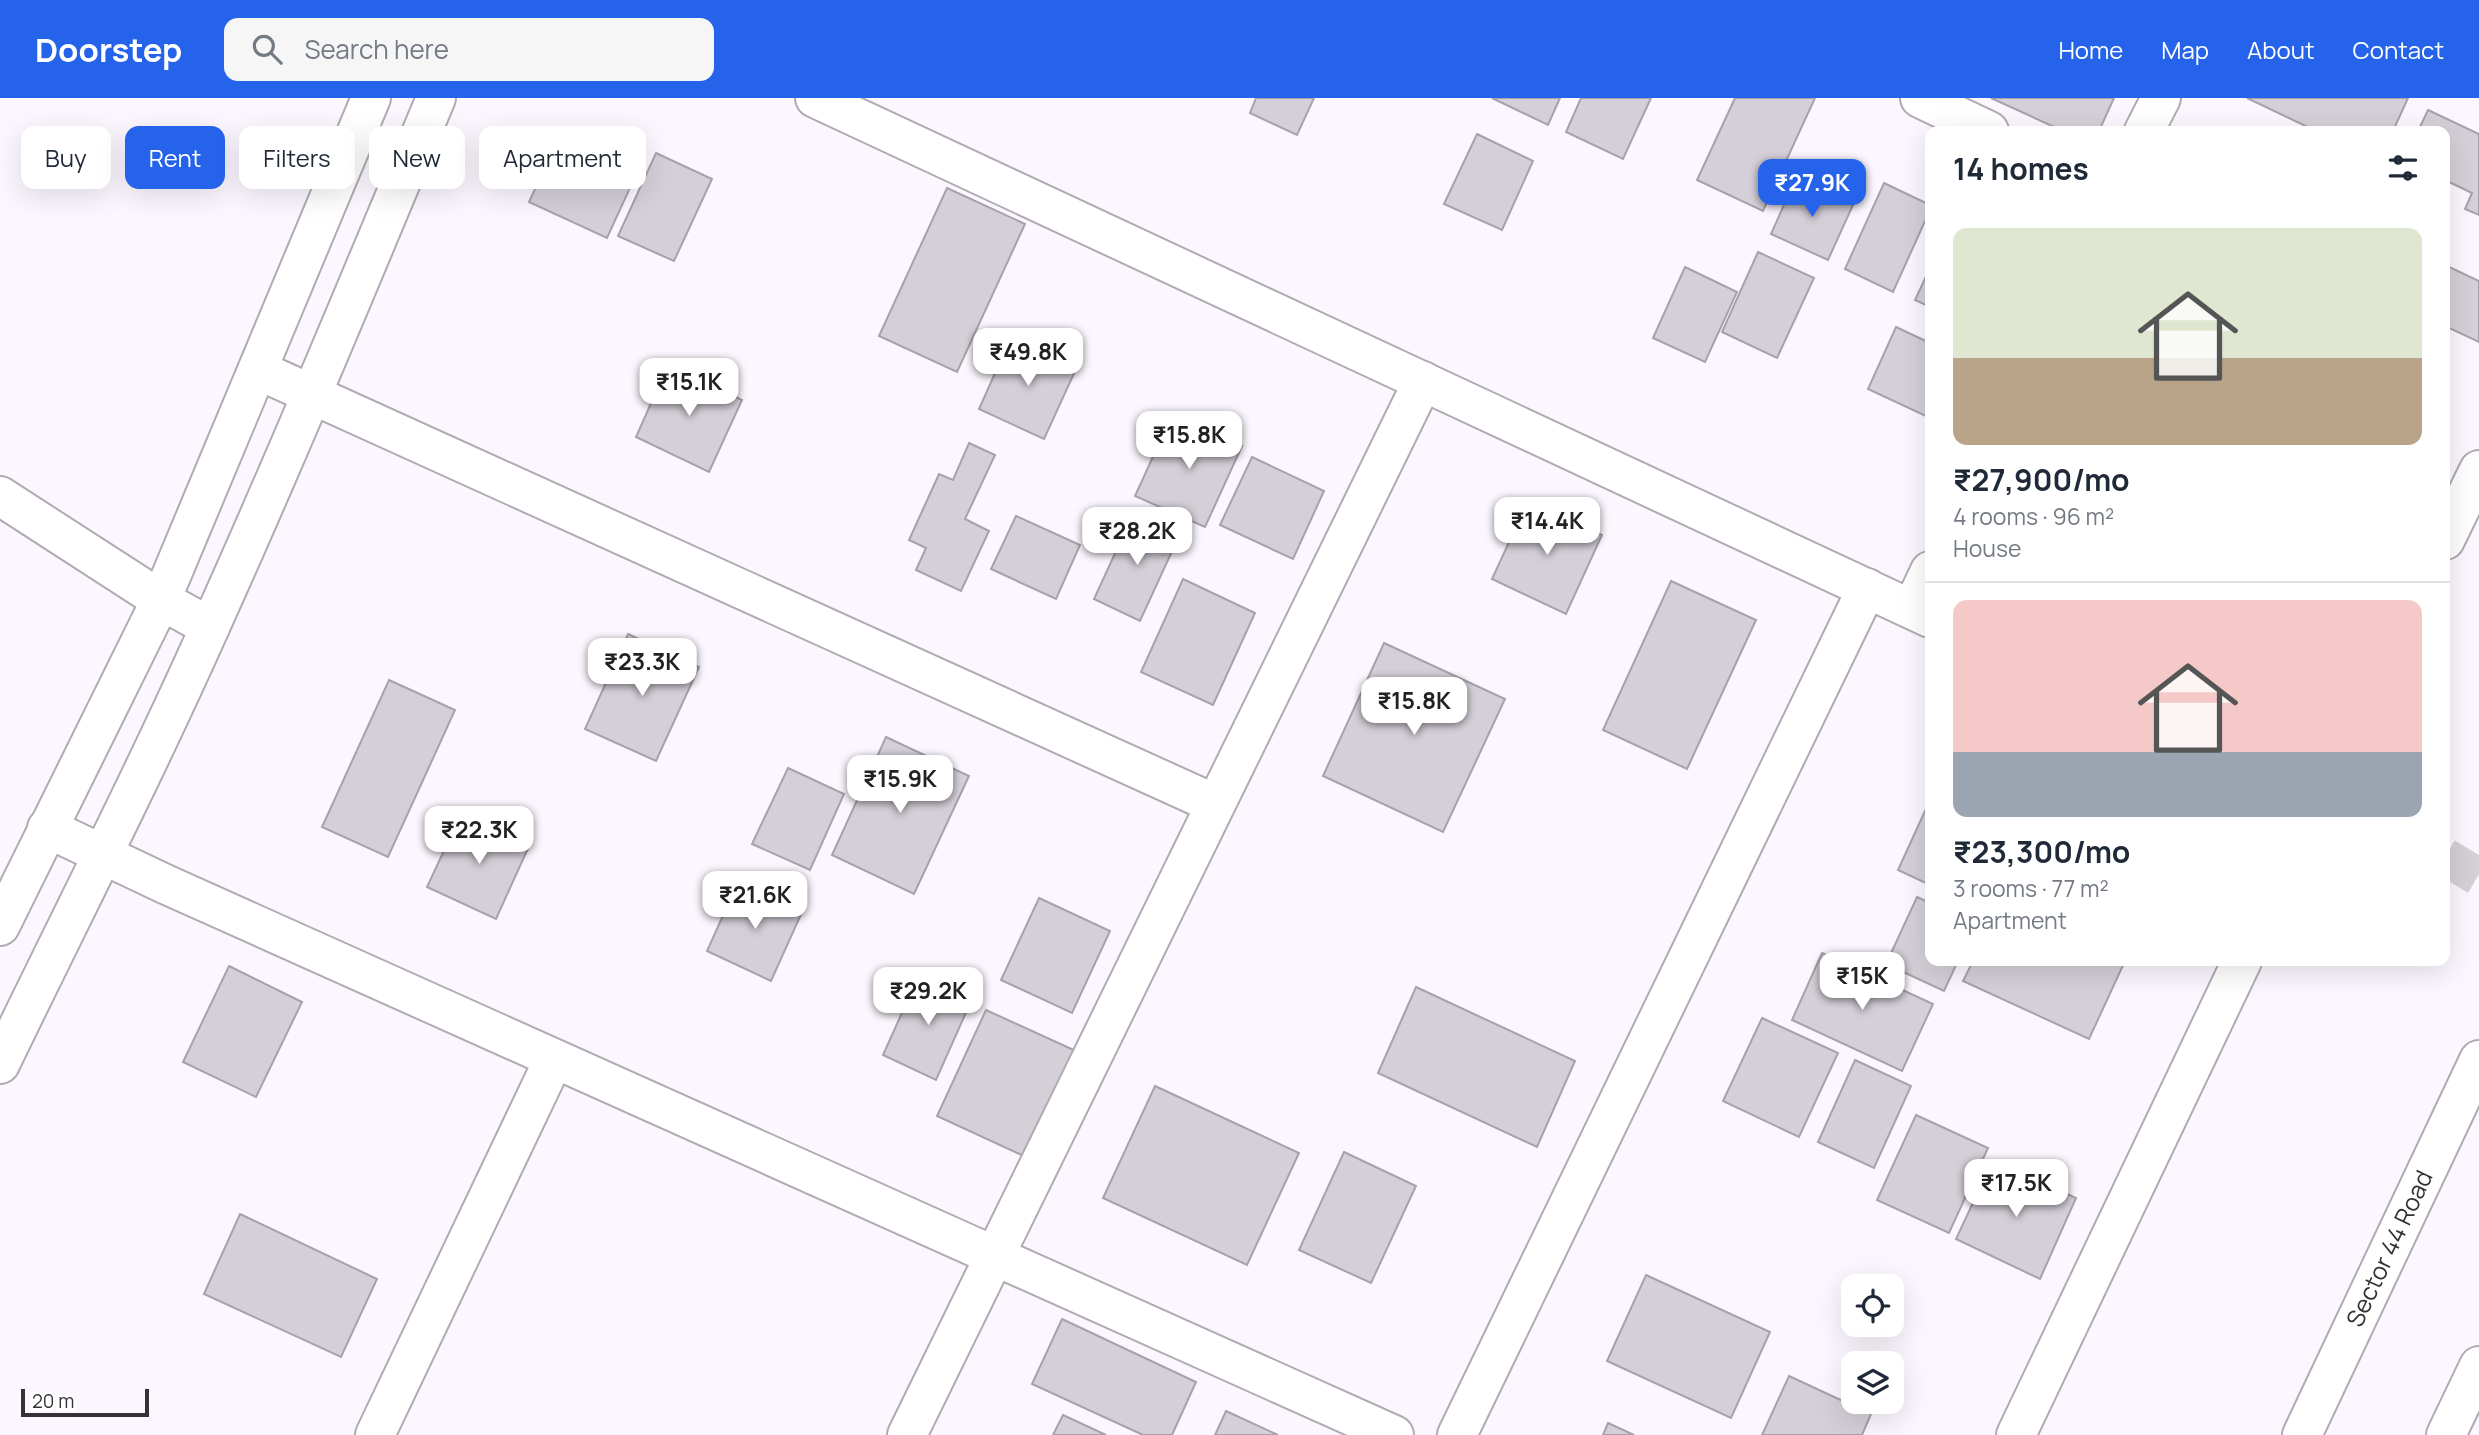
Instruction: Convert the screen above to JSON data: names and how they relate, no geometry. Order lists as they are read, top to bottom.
{
  "streets": {
    "street": ["Sector 44 Road"]
  },
  "scale_bar": "20 m",
  "page": {
    "header": "Doorstep",
    "search": "Search here",
    "nav": [
      "Home",
      "Map",
      "About",
      "Contact"
    ],
    "chip": [
      "Buy",
      "Rent",
      "Filters",
      "New",
      "Apartment"
    ],
    "heading": "14 homes",
    "price": [
      "₹27.9K",
      "₹49.8K",
      "₹15.1K",
      "₹15.8K",
      "₹14.4K",
      "₹28.2K",
      "₹23.3K",
      "₹15.8K",
      "₹15.9K",
      "₹22.3K",
      "₹21.6K",
      "₹15K",
      "₹29.2K",
      "₹17.5K"
    ],
    "list": [
      {
        "name": "₹27,900/mo",
        "note": "4 rooms · 96 m² · House"
      },
      {
        "name": "₹23,300/mo",
        "note": "3 rooms · 77 m² · Apartment"
      }
    ],
    "scale": "20 m"
  }
}
